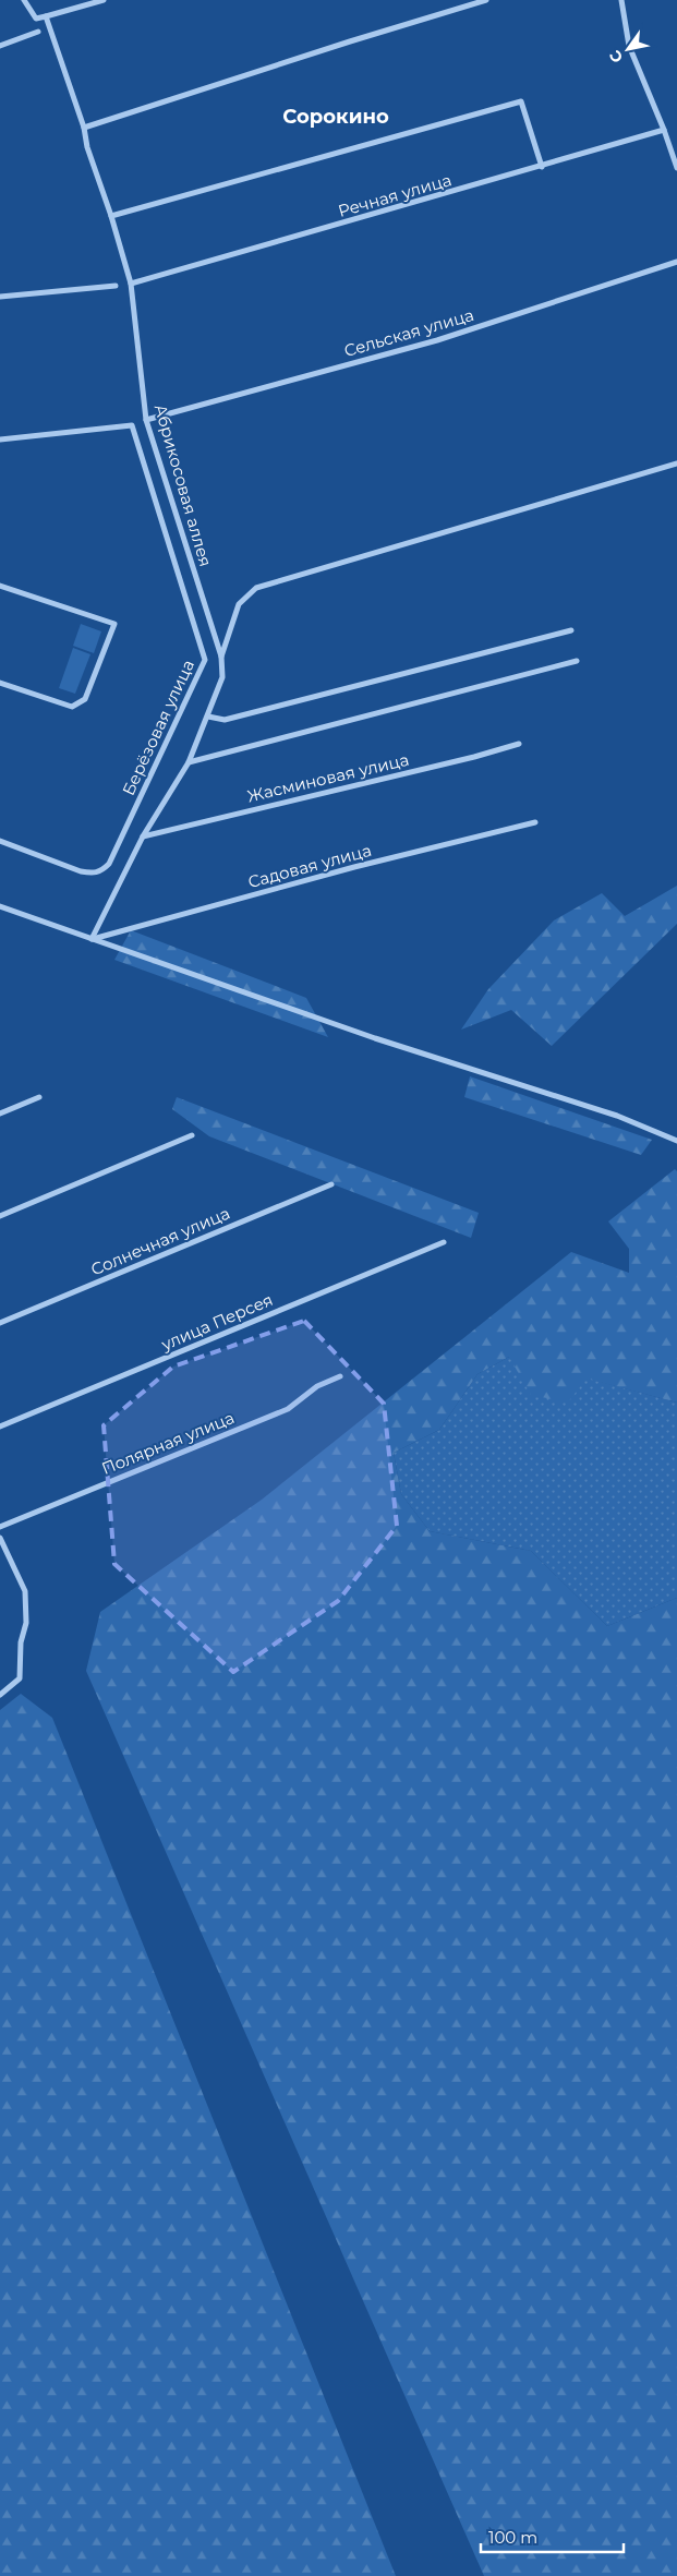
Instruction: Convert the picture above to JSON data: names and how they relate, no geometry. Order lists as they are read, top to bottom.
{
  "streets": {
    "street": [
      "Речная улица",
      "Сельская улица",
      "Абрикосовая аллея",
      "Берёзовая улица",
      "Жасминовая улица",
      "Садовая улица",
      "Солнечная улица",
      "улица Персея",
      "Полярная улица"
    ]
  },
  "crossings": [
    ["Речная улица", "Абрикосовая аллея"],
    ["Сельская улица", "Абрикосовая аллея"],
    ["Абрикосовая аллея", "Жасминовая улица"],
    ["Абрикосовая аллея", "Садовая улица"]
  ],
  "districts": ["Сорокино"],
  "scale_bar": "100 m",
  "north": "bottom left"
}
